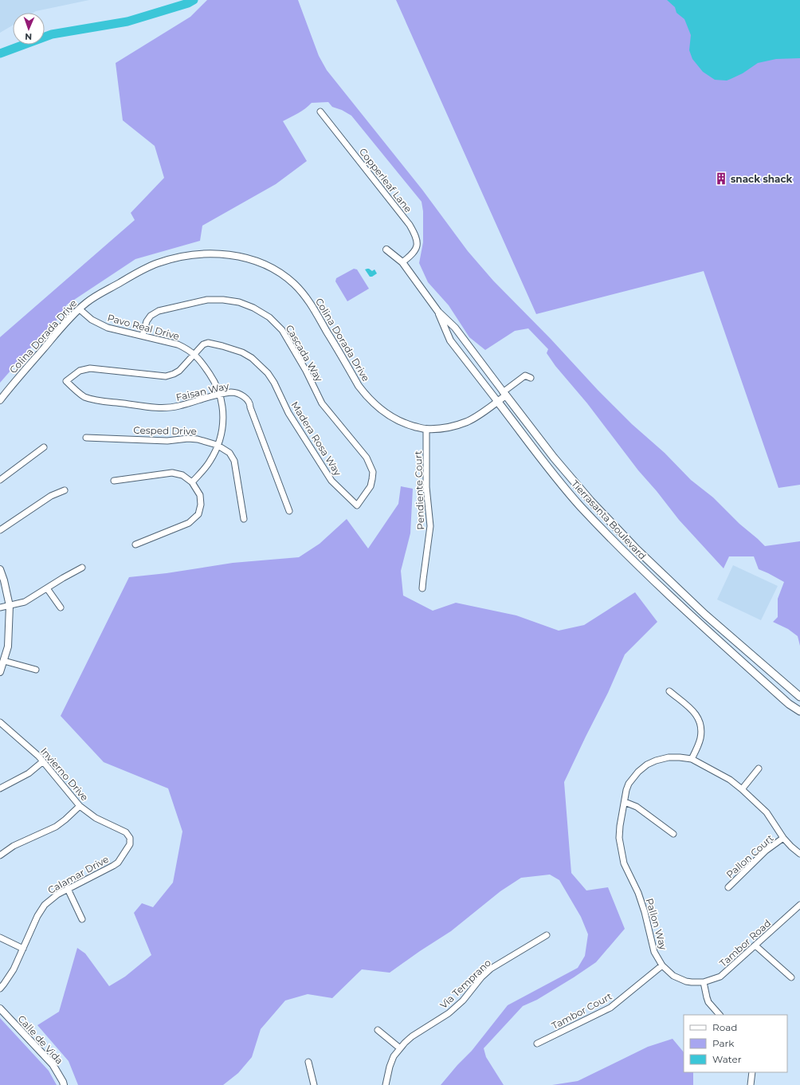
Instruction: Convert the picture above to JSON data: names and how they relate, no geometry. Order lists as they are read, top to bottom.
{
  "streets": {
    "main road": ["Tierrasanta Boulevard"],
    "street": [
      "Copperleaf Lane",
      "Pavo Real Drive",
      "Colina Dorada Drive",
      "Cascada Way",
      "Faisan Way",
      "Cesped Drive",
      "Madera Rosa Way",
      "Pendiente Court",
      "Invierno Drive",
      "Pallon Court",
      "Calamar Drive",
      "Pallon Way",
      "Tambor Road",
      "Via Temprano",
      "Tambor Court",
      "Calle de Vida"
    ]
  },
  "crossings": [
    ["Copperleaf Lane", "Tierrasanta Boulevard"],
    ["Pavo Real Drive", "Colina Dorada Drive"],
    ["Pavo Real Drive", "Cascada Way"],
    ["Pavo Real Drive", "Faisan Way"],
    ["Pavo Real Drive", "Cesped Drive"],
    ["Pavo Real Drive", "Madera Rosa Way"],
    ["Colina Dorada Drive", "Pendiente Court"],
    ["Colina Dorada Drive", "Tierrasanta Boulevard"],
    ["Cascada Way", "Madera Rosa Way"],
    ["Faisan Way", "Madera Rosa Way"],
    ["Invierno Drive", "Calamar Drive"],
    ["Pallon Court", "Pallon Way"],
    ["Pallon Way", "Tambor Road"],
    ["Pallon Way", "Tambor Court"],
    ["Tambor Road", "Tambor Court"]
  ],
  "places": {
    "building": ["snack shack"]
  },
  "legend": ["Road", "Park", "Water"],
  "north": "bottom"
}
